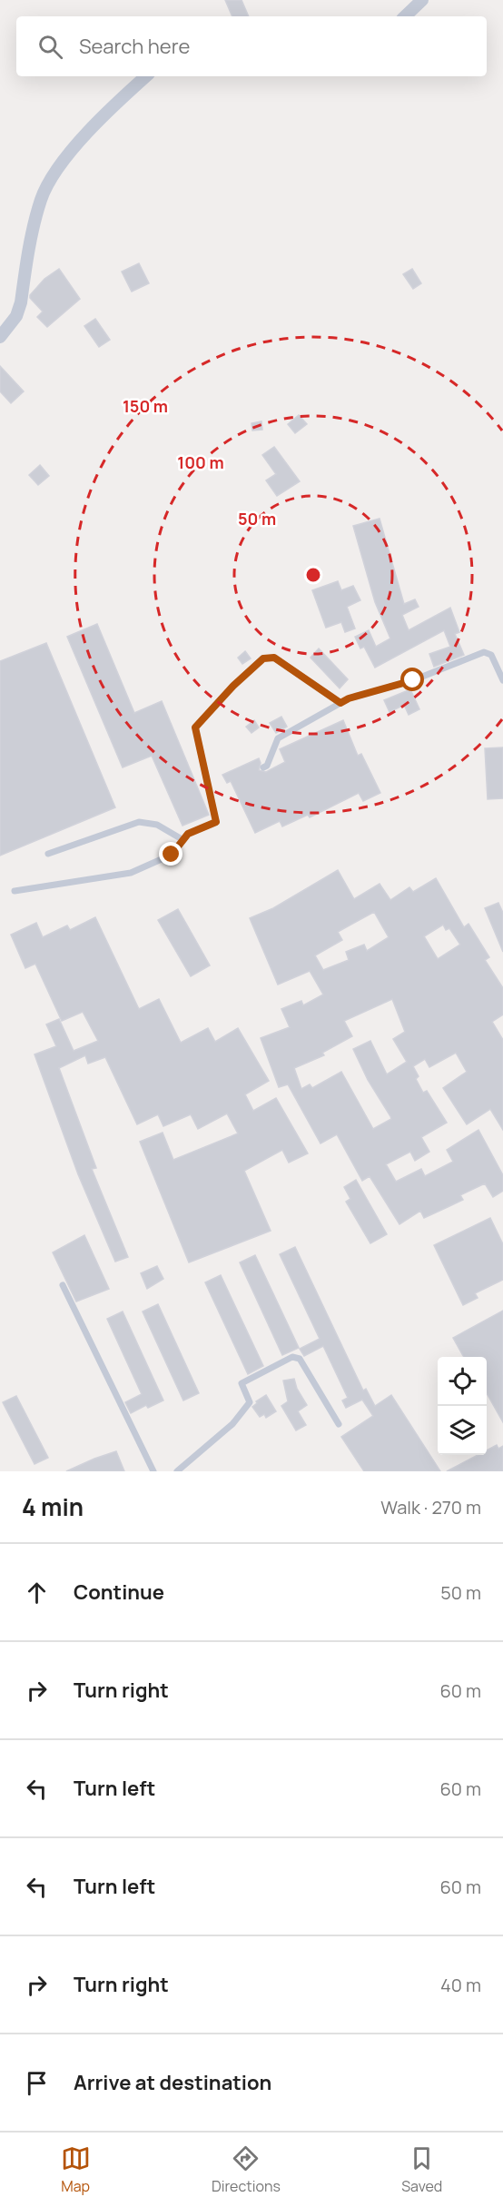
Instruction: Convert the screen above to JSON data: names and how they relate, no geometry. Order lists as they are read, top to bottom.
{
  "page": {
    "search": "Search here",
    "heading": ["4 min", "Walk · 270 m"],
    "list": [
      ["Continue", "50 m"],
      ["Turn right", "60 m"],
      ["Turn left", "60 m"],
      ["Turn left", "60 m"],
      ["Turn right", "40 m"],
      "Arrive at destination"
    ],
    "nav": ["Map", "Directions", "Saved"]
  },
  "rings": ["150 m", "100 m", "50 m"]
}
